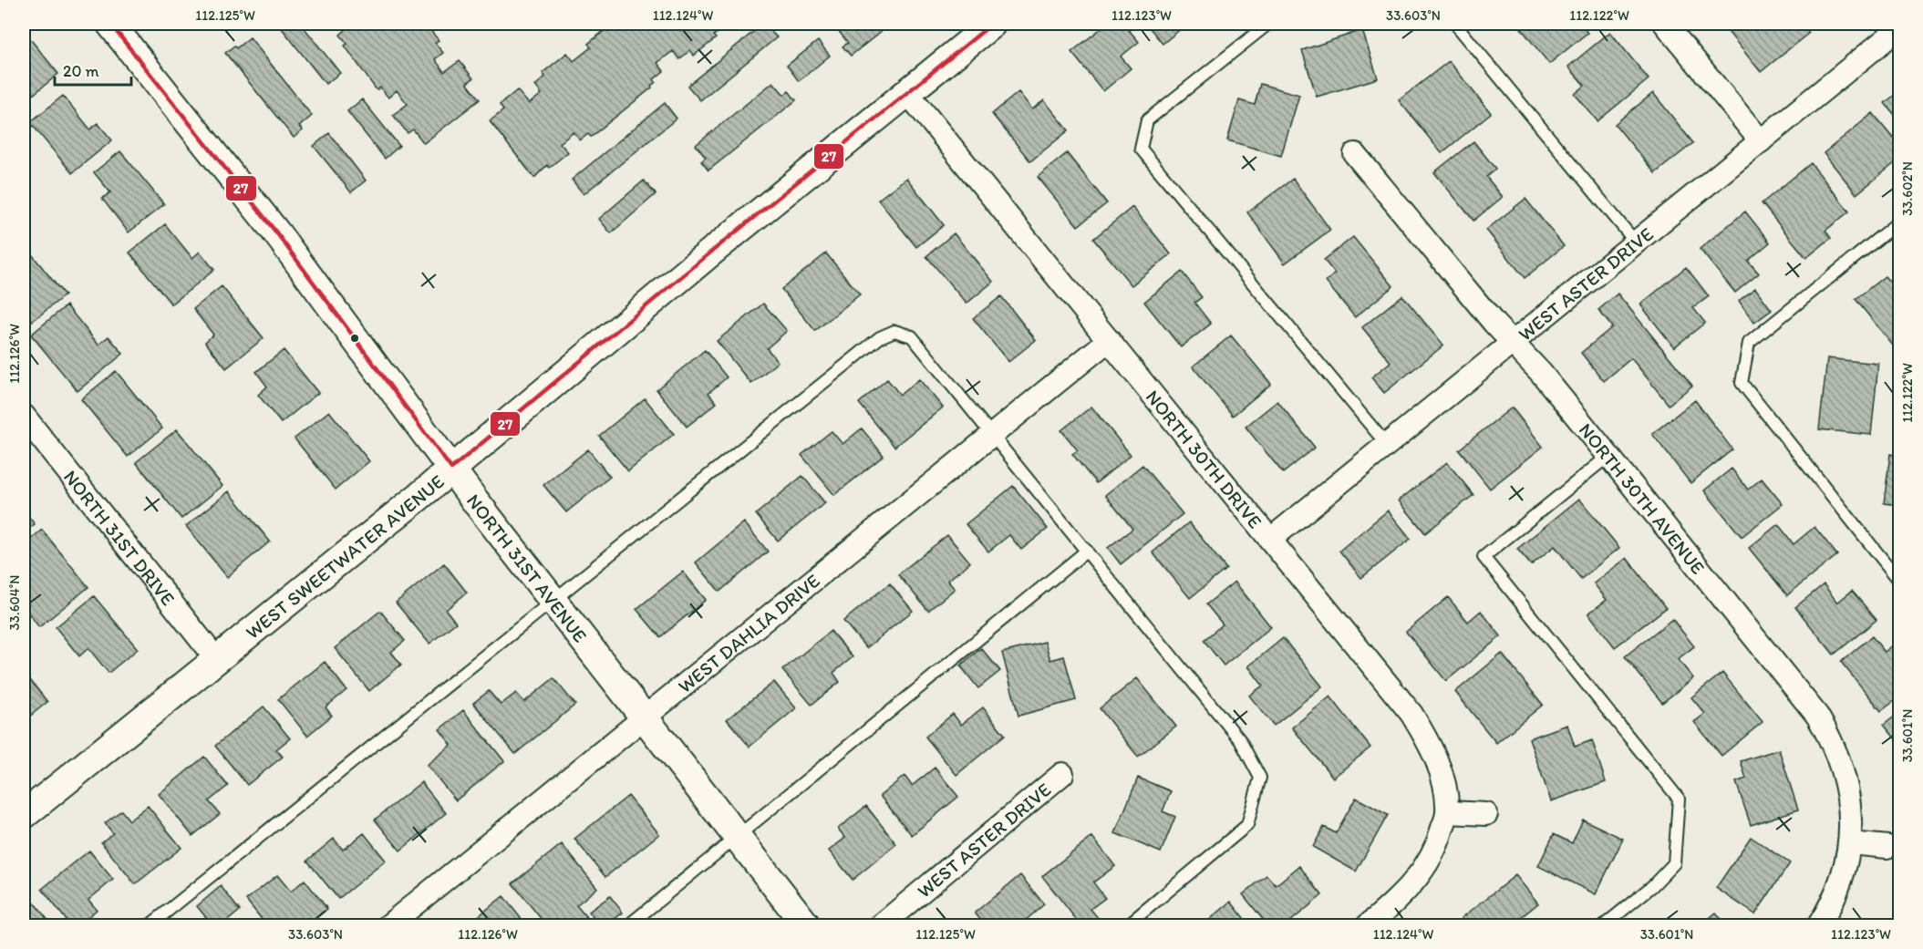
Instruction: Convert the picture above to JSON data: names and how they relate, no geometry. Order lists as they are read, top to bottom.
{
  "streets": {
    "street": [
      "WEST ASTER DRIVE",
      "NORTH 30TH DRIVE",
      "NORTH 30TH AVENUE",
      "NORTH 31ST DRIVE",
      "WEST SWEETWATER AVENUE",
      "NORTH 31ST AVENUE",
      "WEST DAHLIA DRIVE"
    ]
  },
  "crossings": [
    ["WEST ASTER DRIVE", "NORTH 30TH DRIVE"],
    ["WEST ASTER DRIVE", "NORTH 30TH AVENUE"],
    ["NORTH 30TH DRIVE", "WEST SWEETWATER AVENUE"],
    ["NORTH 30TH DRIVE", "WEST DAHLIA DRIVE"],
    ["NORTH 31ST DRIVE", "WEST SWEETWATER AVENUE"],
    ["WEST SWEETWATER AVENUE", "NORTH 31ST AVENUE"],
    ["NORTH 31ST AVENUE", "WEST DAHLIA DRIVE"]
  ],
  "lines": ["transit line 27"],
  "scale_bar": "20 m",
  "coordinates": [
    "112.125°W",
    "112.124°W",
    "112.123°W",
    "33.603°N",
    "112.122°W",
    "33.602°N",
    "112.126°W",
    "33.604°N",
    "33.601°N"
  ]
}
